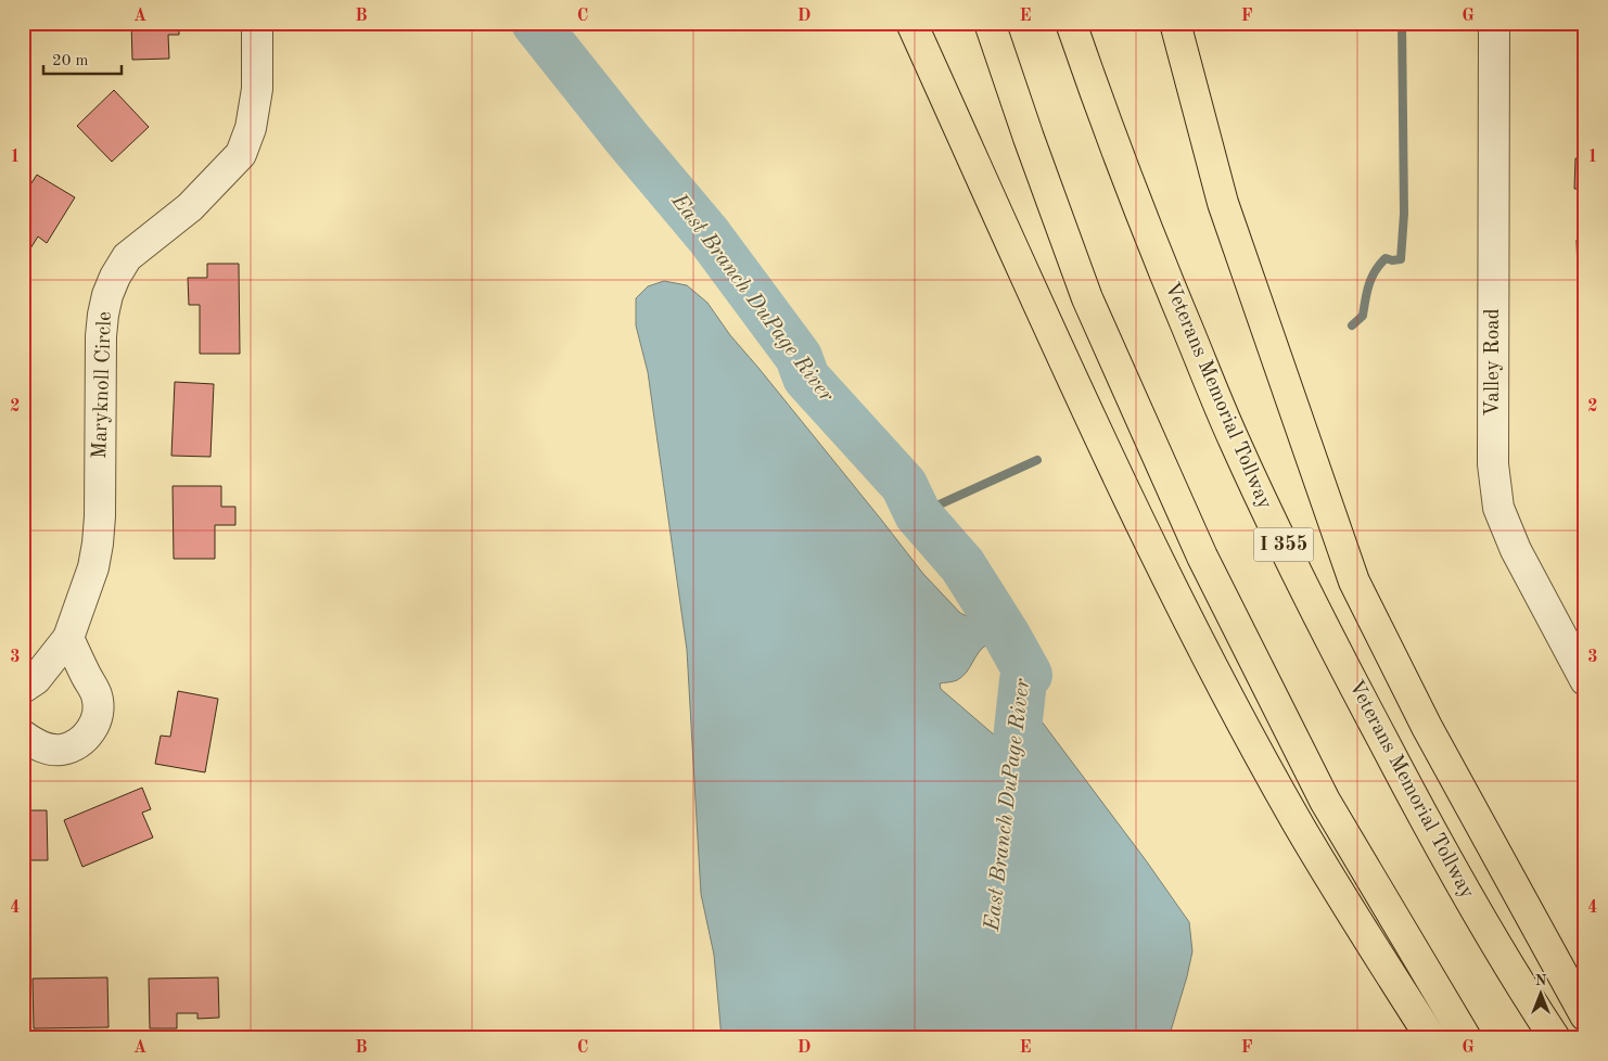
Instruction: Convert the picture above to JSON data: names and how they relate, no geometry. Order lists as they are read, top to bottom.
{
  "streets": {
    "highway": ["Veterans Memorial Tollway", "I 355"],
    "street": ["Valley Road", "Maryknoll Circle"]
  },
  "water": ["East Branch DuPage River"],
  "scale_bar": "20 m",
  "north": "top",
  "grid": {
    "columns": [
      "A",
      "B",
      "C",
      "D",
      "E",
      "F",
      "G"
    ],
    "rows": [
      "1",
      "2",
      "3",
      "4"
    ]
  }
}
